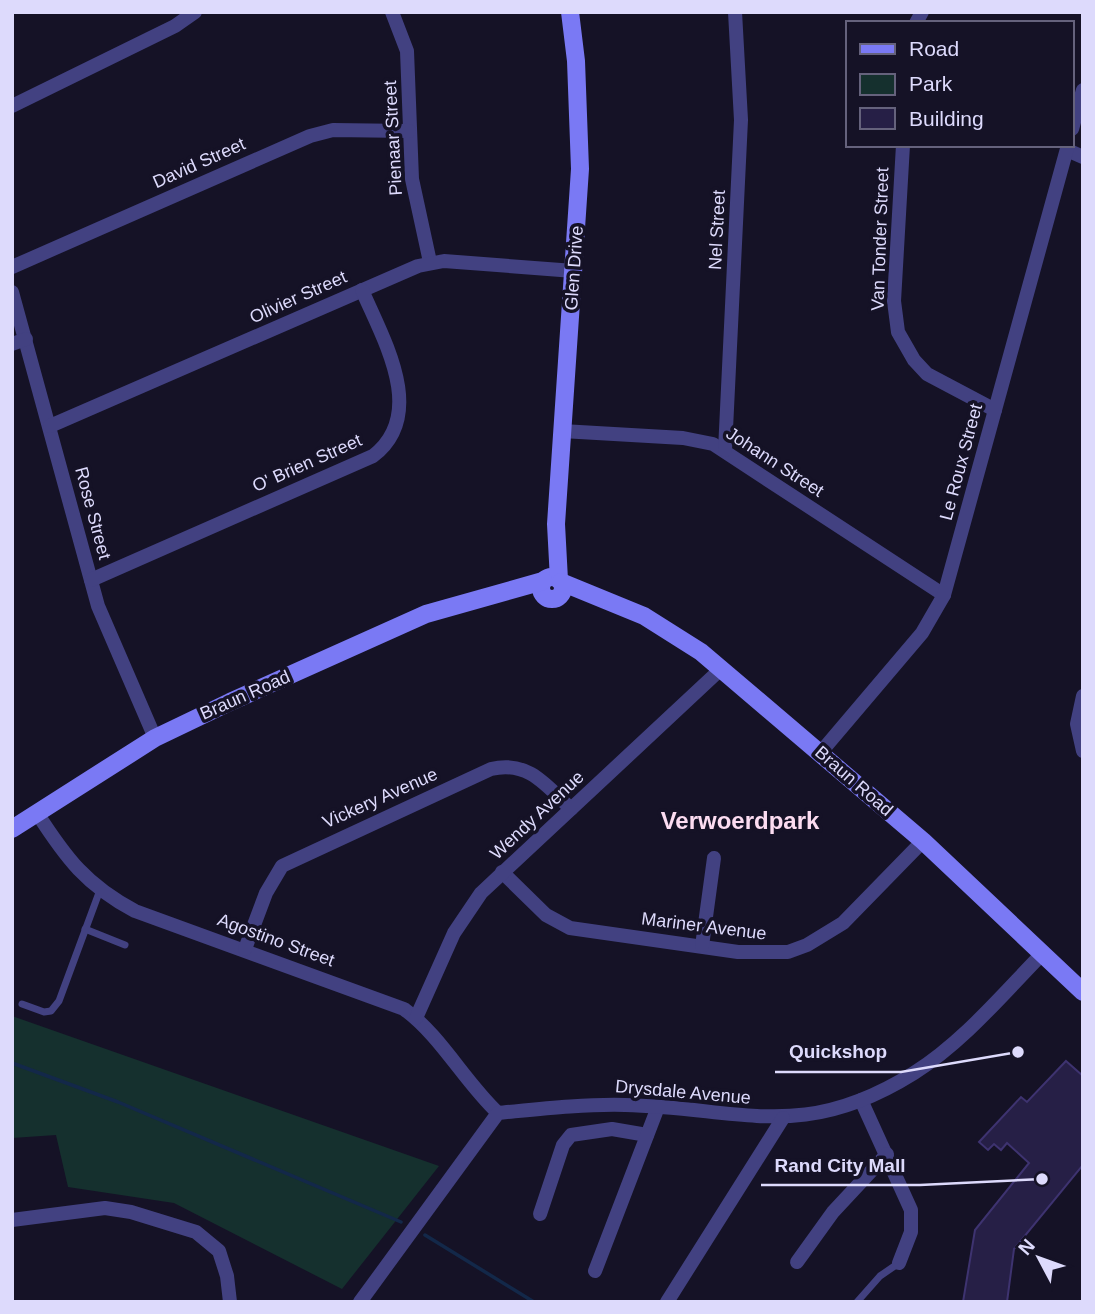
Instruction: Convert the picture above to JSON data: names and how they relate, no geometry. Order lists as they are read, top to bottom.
{
  "streets": {
    "street": [
      "Pienaar Street",
      "David Street",
      "Nel Street",
      "Van Tonder Street",
      "Glen Drive",
      "Olivier Street",
      "Johann Street",
      "Le Roux Street",
      "O' Brien Street",
      "Rose Street",
      "Braun Road",
      "Vickery Avenue",
      "Wendy Avenue",
      "Mariner Avenue",
      "Agostino Street",
      "Drysdale Avenue"
    ]
  },
  "crossings": [
    ["Pienaar Street", "David Street"],
    ["Pienaar Street", "Olivier Street"],
    ["Nel Street", "Johann Street"],
    ["Van Tonder Street", "Le Roux Street"],
    ["Glen Drive", "Olivier Street"],
    ["Glen Drive", "Johann Street"],
    ["Glen Drive", "Braun Road"],
    ["Olivier Street", "O' Brien Street"],
    ["Olivier Street", "Rose Street"],
    ["Johann Street", "Le Roux Street"],
    ["Le Roux Street", "Braun Road"],
    ["O' Brien Street", "Rose Street"],
    ["Rose Street", "Braun Road"],
    ["Braun Road", "Wendy Avenue"],
    ["Braun Road", "Mariner Avenue"],
    ["Braun Road", "Agostino Street"],
    ["Braun Road", "Drysdale Avenue"],
    ["Vickery Avenue", "Wendy Avenue"],
    ["Vickery Avenue", "Agostino Street"],
    ["Wendy Avenue", "Mariner Avenue"],
    ["Wendy Avenue", "Agostino Street"],
    ["Agostino Street", "Drysdale Avenue"]
  ],
  "districts": ["Verwoerdpark"],
  "places": ["Quickshop", "Rand City Mall"],
  "legend": ["Road", "Park", "Building"],
  "north": "top left"
}
